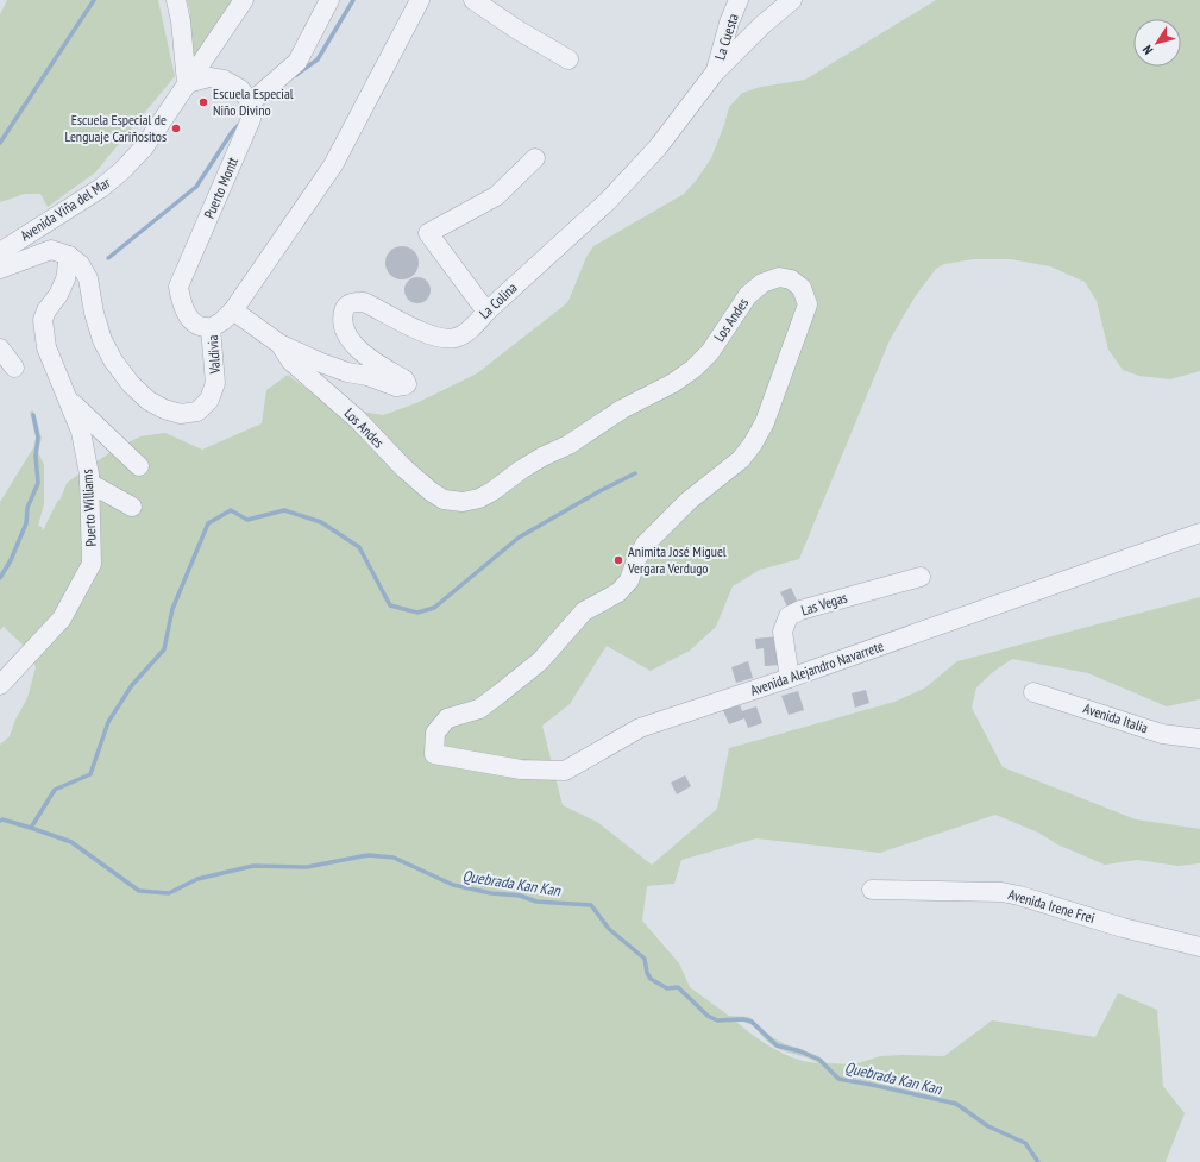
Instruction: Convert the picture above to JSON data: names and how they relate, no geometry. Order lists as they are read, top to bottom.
{
  "streets": {
    "street": [
      "La Cuesta",
      "Puerto Montt",
      "Avenida Viña del Mar",
      "La Colina",
      "Los Andes",
      "Valdivia",
      "Puerto Williams",
      "Las Vegas",
      "Avenida Alejandro Navarrete",
      "Avenida Italia",
      "Avenida Irene Frei"
    ]
  },
  "crossings": [
    ["La Cuesta", "La Colina"],
    ["Puerto Montt", "Valdivia"],
    ["La Colina", "Los Andes"],
    ["Los Andes", "Valdivia"],
    ["Los Andes", "Avenida Alejandro Navarrete"],
    ["Valdivia", "Puerto Williams"],
    ["Las Vegas", "Avenida Alejandro Navarrete"]
  ],
  "water": ["Quebrada Kan Kan"],
  "places": ["Escuela Especial Niño Divino", "Escuela Especial de Lenguaje Cariñositos", "Animita José Miguel Vergara Verdugo"],
  "north": "bottom left"
}
